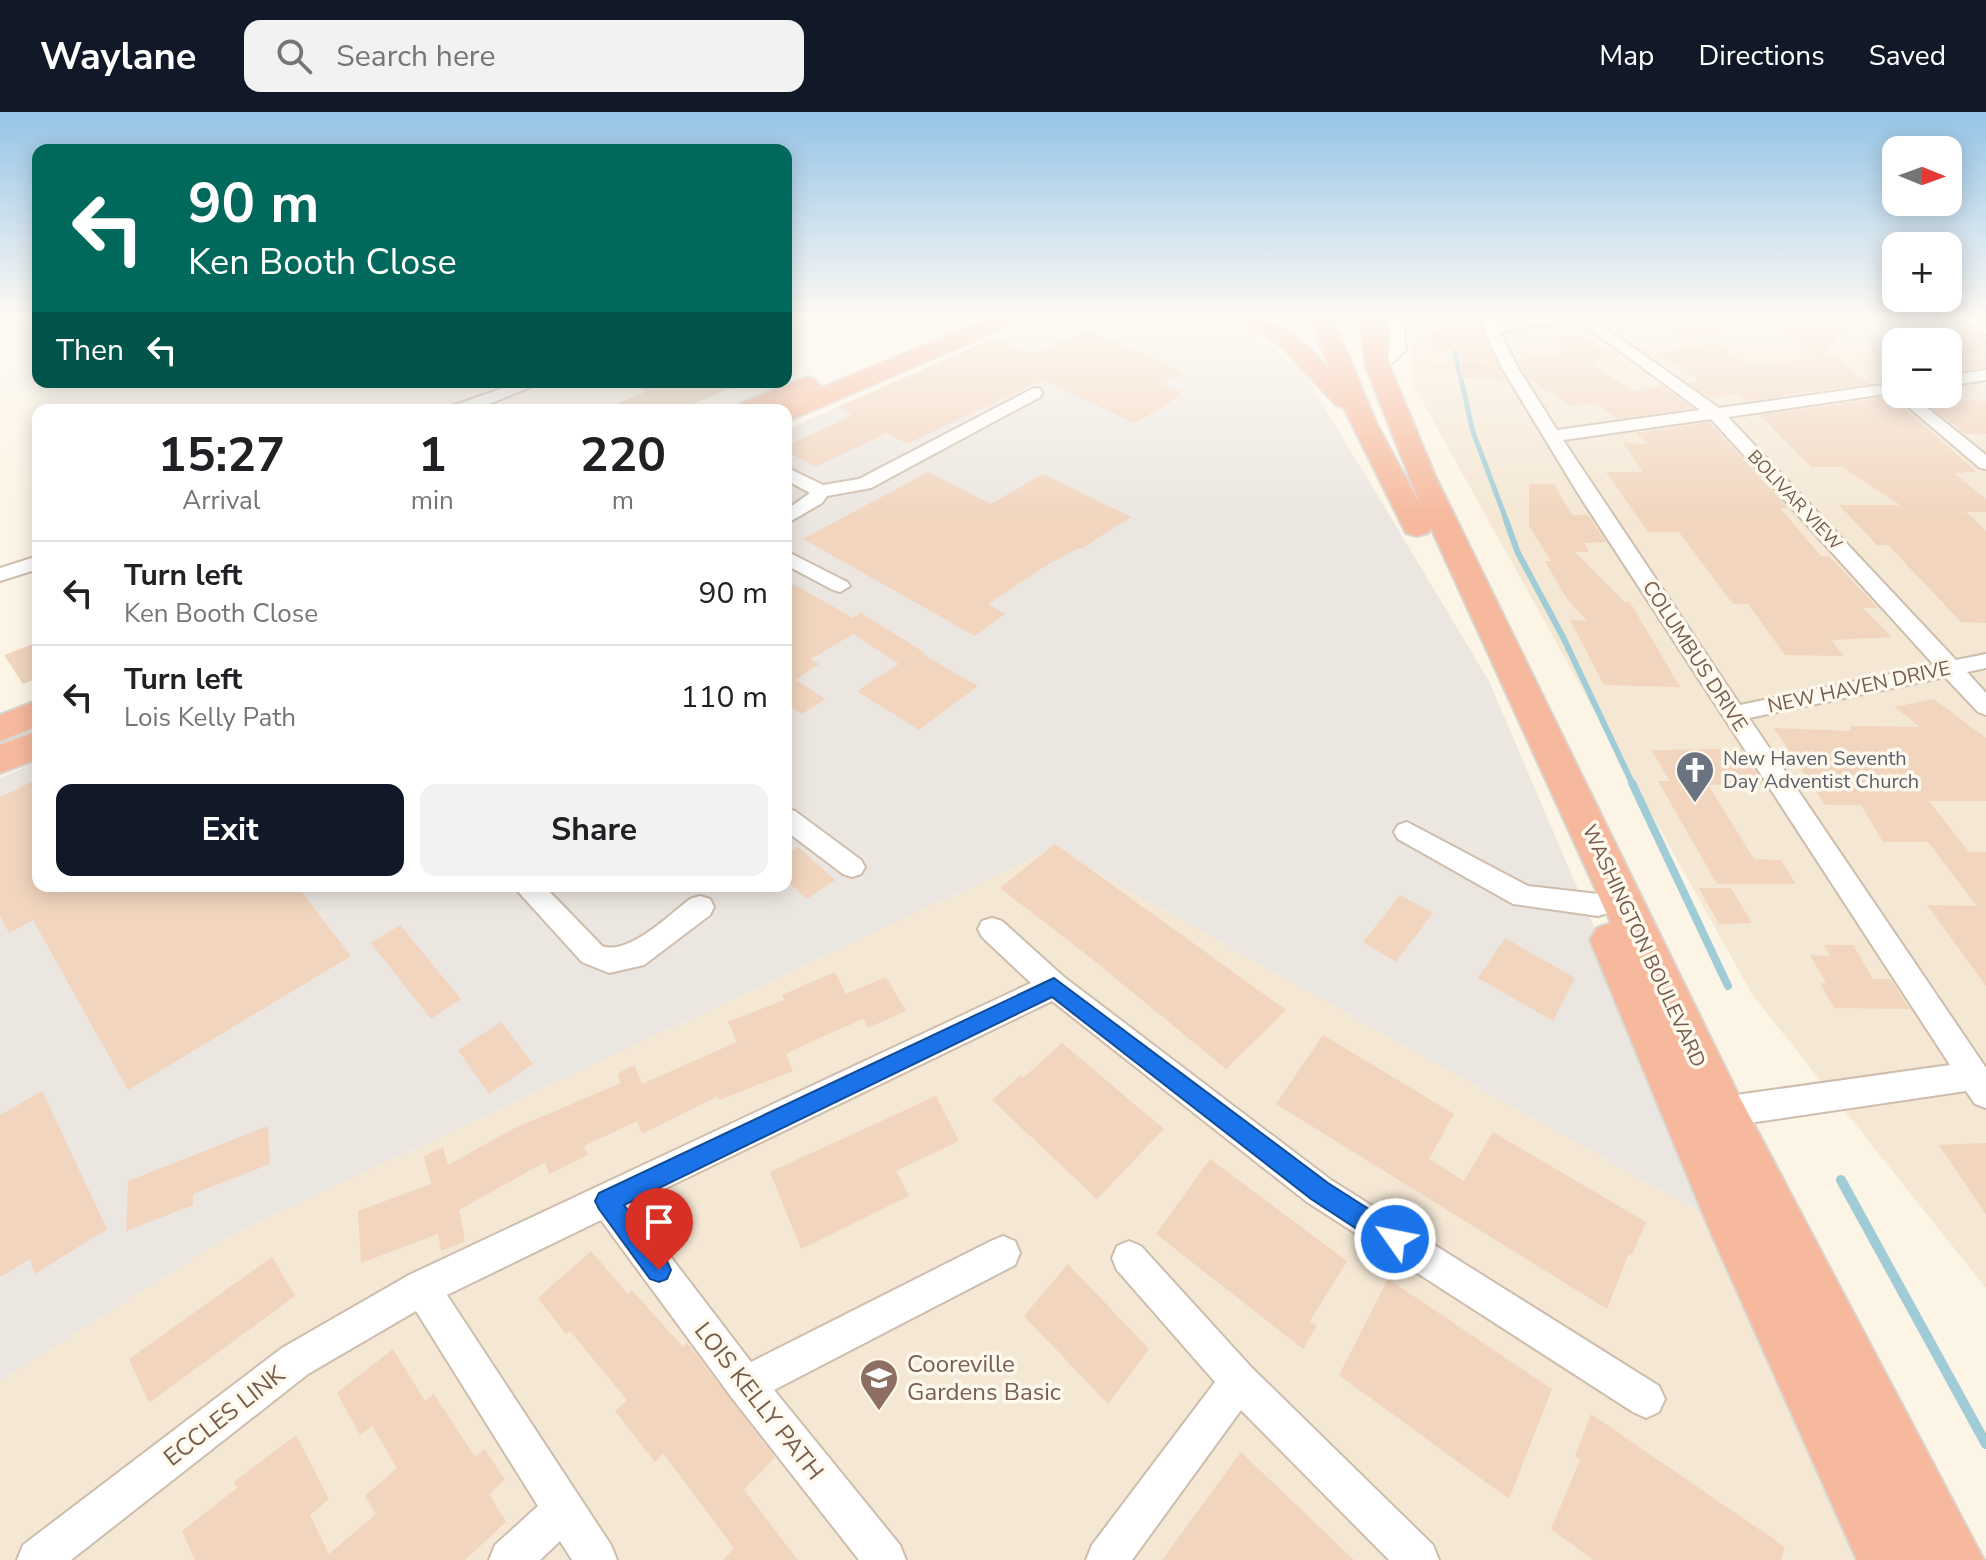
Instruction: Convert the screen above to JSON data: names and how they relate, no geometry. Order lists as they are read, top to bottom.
{
  "streets": {
    "highway": ["WASHINGTON BOULEVARD"],
    "street": [
      "BOLIVAR VIEW",
      "COLUMBUS DRIVE",
      "NEW HAVEN DRIVE",
      "LOIS KELLY PATH",
      "ECCLES LINK"
    ]
  },
  "crossings": [
    ["BOLIVAR VIEW", "NEW HAVEN DRIVE"],
    ["COLUMBUS DRIVE", "NEW HAVEN DRIVE"],
    ["LOIS KELLY PATH", "ECCLES LINK"]
  ],
  "places": {
    "church": ["New Haven Seventh Day Adventist Church"],
    "school or university": ["Cooreville Gardens Basic"]
  },
  "north": "right",
  "page": {
    "header": "Waylane",
    "search": "Search here",
    "nav": ["Map", "Directions", "Saved"],
    "map_buttons": ["+", "−"],
    "turn": ["90 m", "Ken Booth Close"],
    "then": "Then",
    "eta": [
      "15:27",
      "Arrival",
      "1",
      "min",
      "220",
      "m"
    ],
    "list": [
      {
        "name": "Turn left",
        "note": "Ken Booth Close",
        "value": "90 m"
      },
      {
        "name": "Turn left",
        "note": "Lois Kelly Path",
        "value": "110 m"
      }
    ],
    "buttons": ["Exit", "Share"]
  }
}
